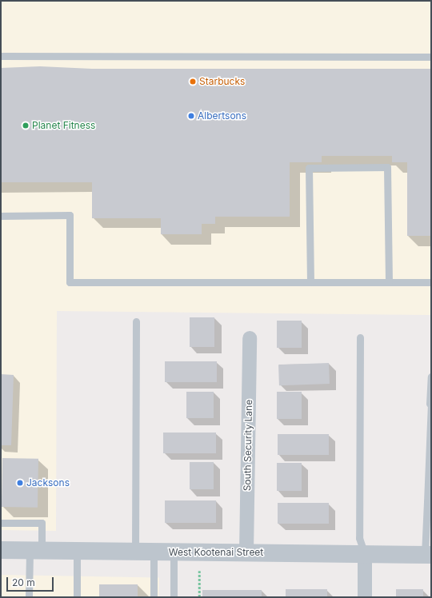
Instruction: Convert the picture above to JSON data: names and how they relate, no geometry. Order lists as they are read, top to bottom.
{
  "streets": {
    "street": ["South Security Lane", "West Kootenai Street"]
  },
  "crossings": [
    ["South Security Lane", "West Kootenai Street"]
  ],
  "places": [
    "Starbucks",
    "Albertsons",
    "Planet Fitness",
    "Jacksons"
  ],
  "scale_bar": "20 m"
}
